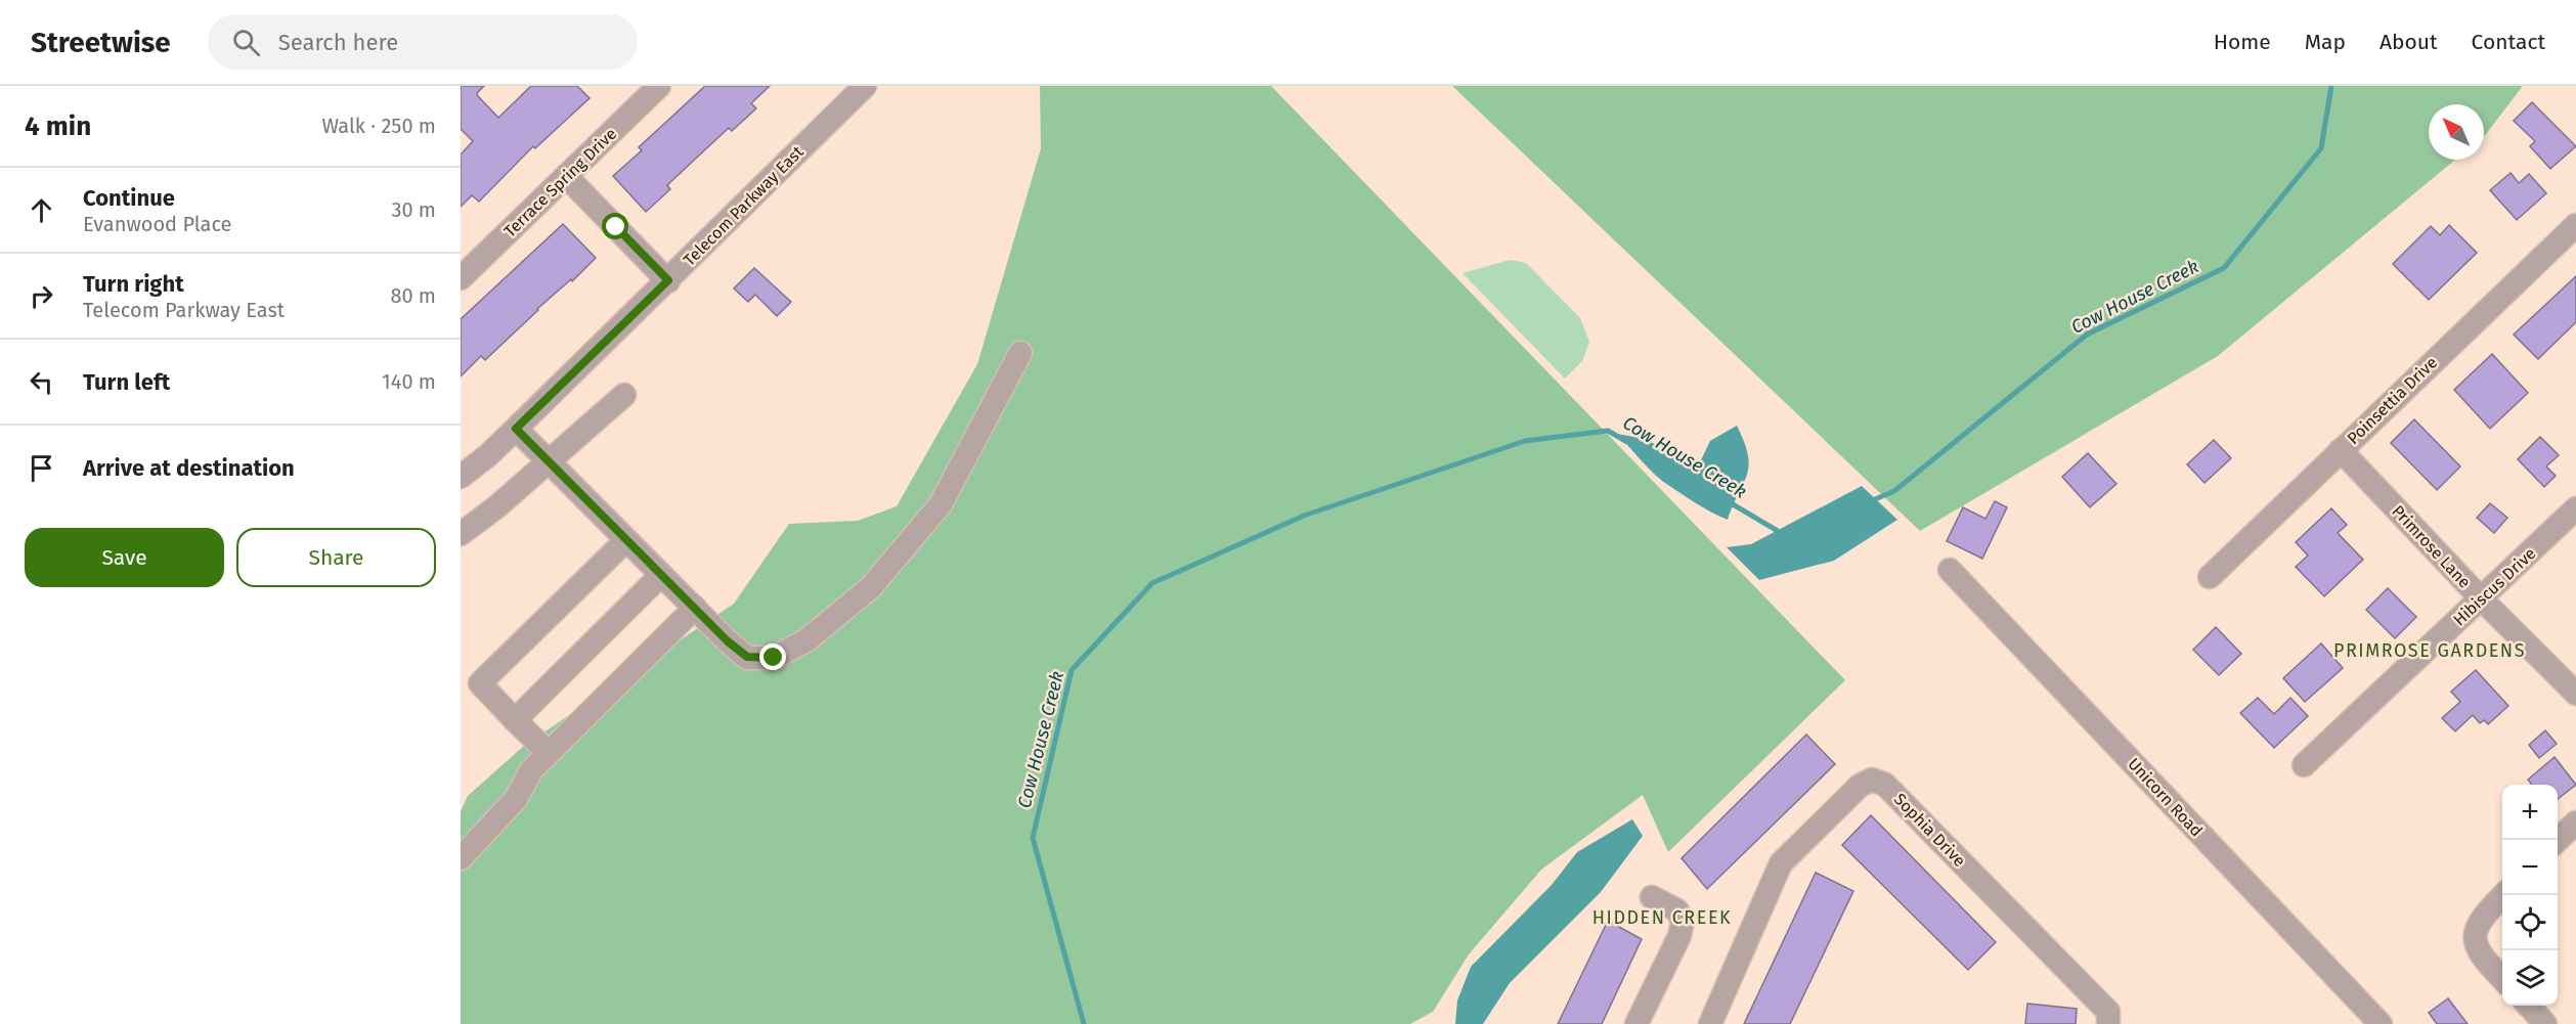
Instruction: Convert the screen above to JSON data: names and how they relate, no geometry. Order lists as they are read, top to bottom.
{
  "streets": {
    "street": [
      "Terrace Spring Drive",
      "Telecom Parkway East",
      "Poinsettia Drive",
      "Primrose Lane",
      "Hibiscus Drive",
      "Unicorn Road",
      "Sophia Drive"
    ]
  },
  "crossings": [
    ["Poinsettia Drive", "Primrose Lane"],
    ["Primrose Lane", "Hibiscus Drive"]
  ],
  "districts": ["PRIMROSE GARDENS", "HIDDEN CREEK"],
  "water": ["Cow House Creek"],
  "north": "top left",
  "page": {
    "header": "Streetwise",
    "search": "Search here",
    "nav": [
      "Home",
      "Map",
      "About",
      "Contact"
    ],
    "heading": ["4 min", "Walk · 250 m"],
    "list": [
      ["Continue", "Evanwood Place", "30 m"],
      ["Turn right", "Telecom Parkway East", "80 m"],
      ["Turn left", "140 m"],
      "Arrive at destination"
    ],
    "buttons": ["Save", "Share"],
    "map_buttons": ["+", "−"]
  }
}
